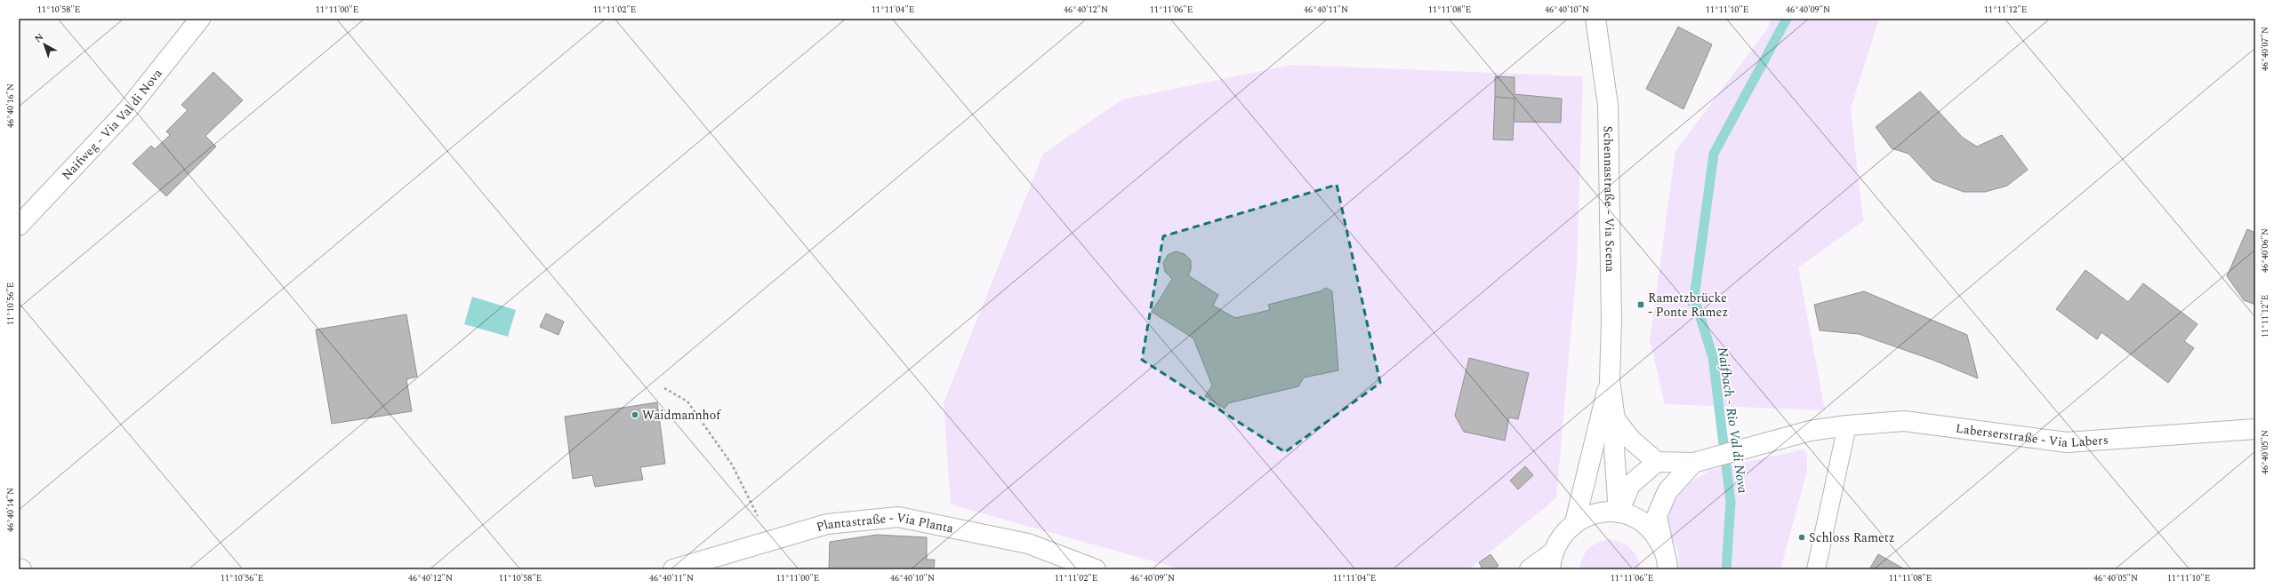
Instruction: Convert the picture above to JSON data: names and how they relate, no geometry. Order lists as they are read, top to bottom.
{
  "streets": {
    "street": [
      "Naifweg - Via Val di Nova",
      "Schennastraße - Via Scena",
      "Laberserstraße - Via Labers",
      "Plantastraße - Via Planta"
    ]
  },
  "water": ["Naifbach - Rio Val di Nova"],
  "places": {
    "transit": ["Rametzbrücke - Ponte Ramez"],
    "other": ["Waidmannhof", "Schloss Rametz"]
  },
  "north": "top left",
  "coordinates": [
    "11°10'58\"E",
    "11°11'00\"E",
    "11°11'02\"E",
    "11°11'04\"E",
    "46°40'12\"N",
    "11°11'06\"E",
    "46°40'11\"N",
    "11°11'08\"E",
    "46°40'10\"N",
    "11°11'10\"E",
    "46°40'09\"N",
    "11°11'12\"E",
    "46°40'07\"N",
    "46°40'16\"N",
    "46°40'06\"N",
    "11°10'56\"E",
    "46°40'05\"N",
    "46°40'14\"N"
  ]
}
